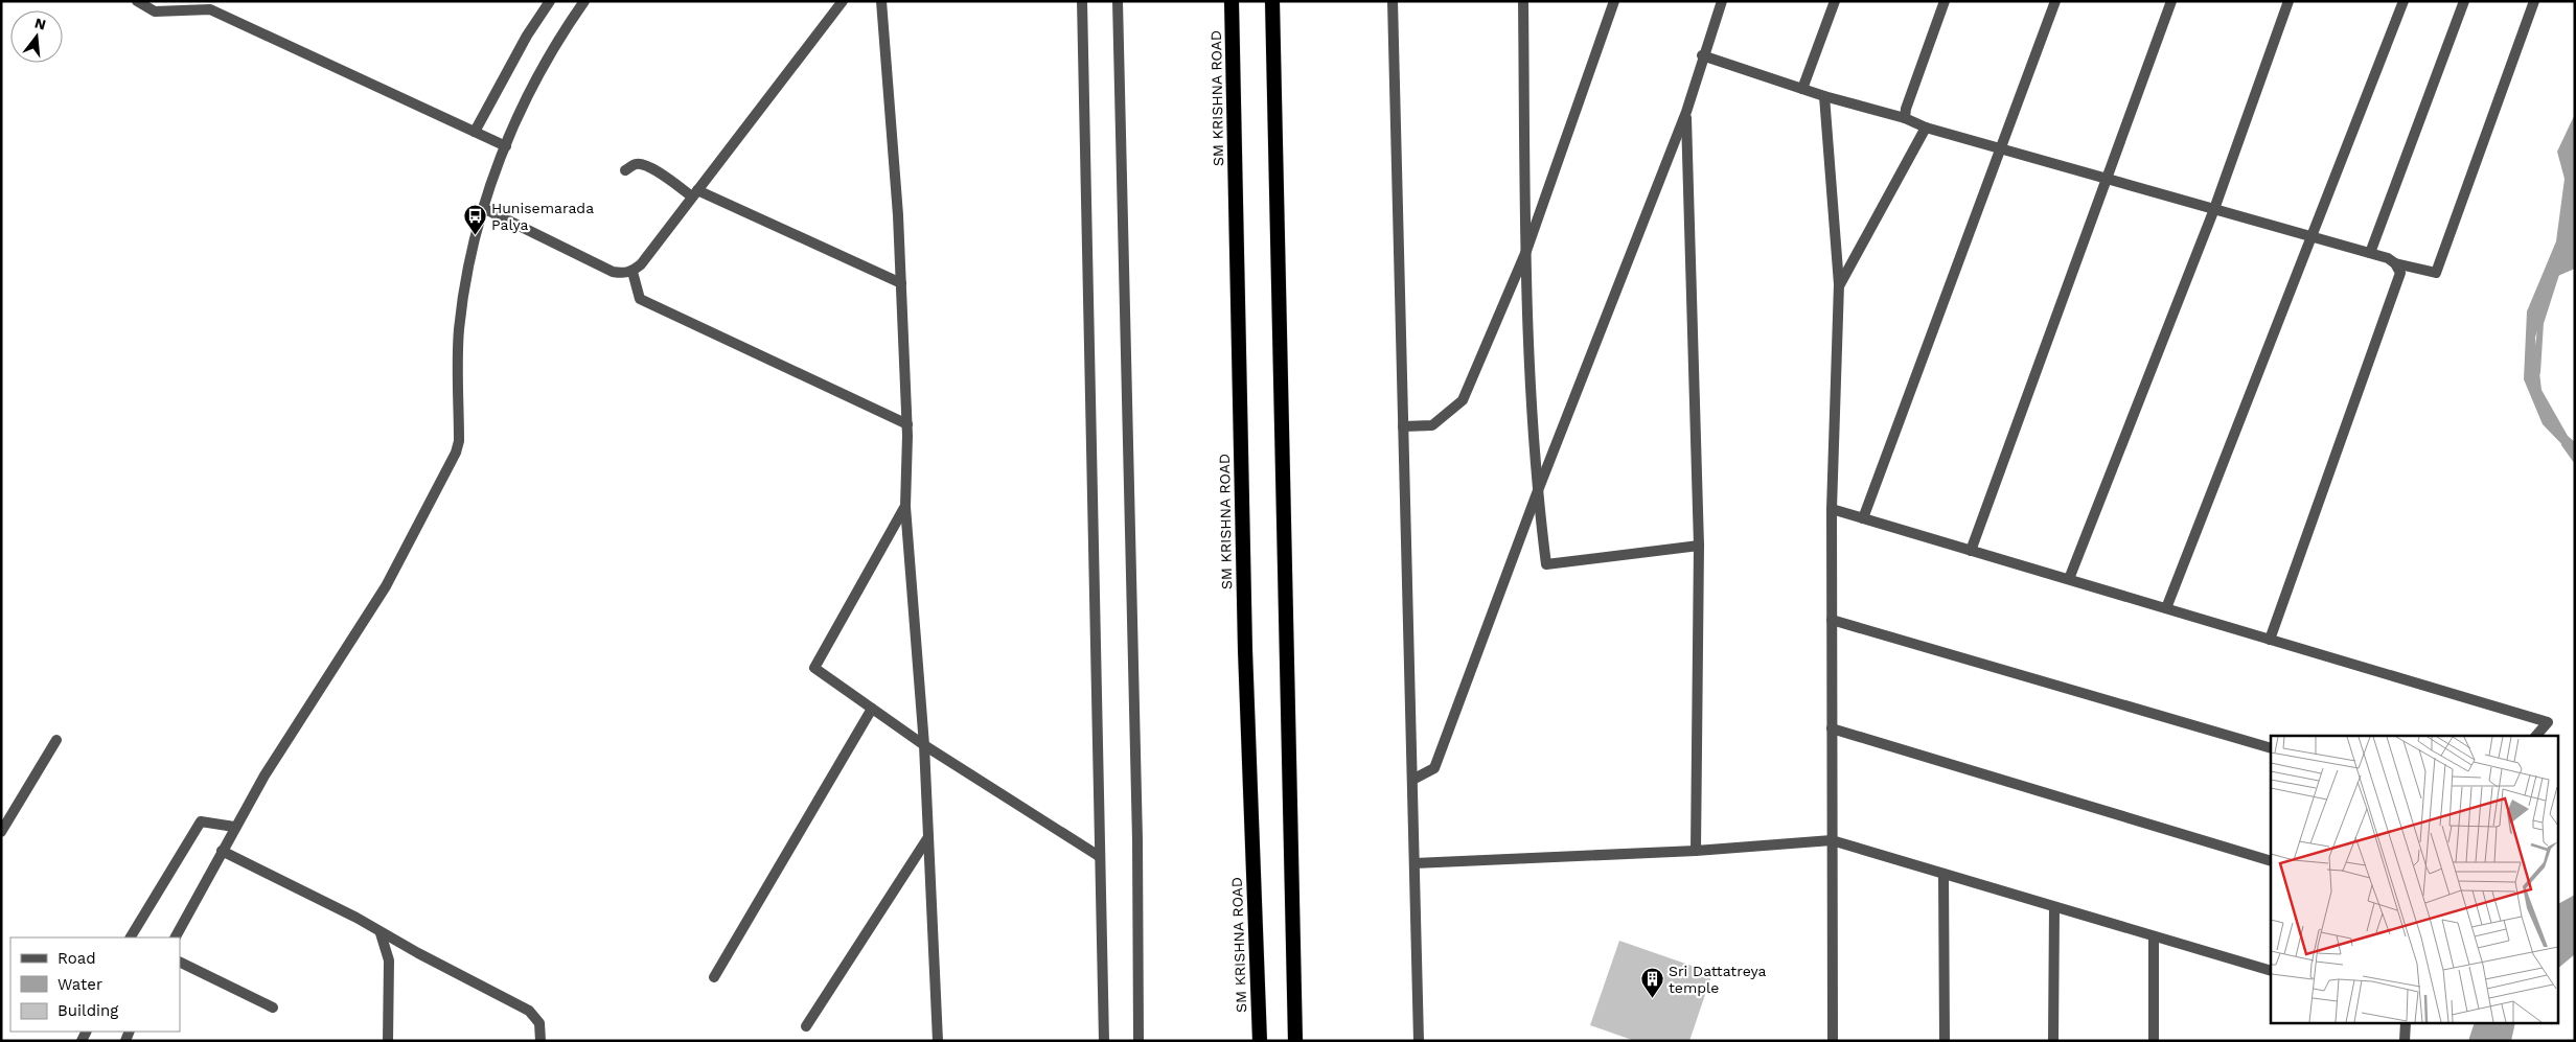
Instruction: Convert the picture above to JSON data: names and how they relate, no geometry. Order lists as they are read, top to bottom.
{
  "streets": {
    "highway": ["SM KRISHNA ROAD"]
  },
  "places": {
    "bus stop": ["Hunisemarada Palya"],
    "building": ["Sri Dattatreya temple"]
  },
  "legend": ["Road", "Water", "Building"],
  "north": "top"
}
